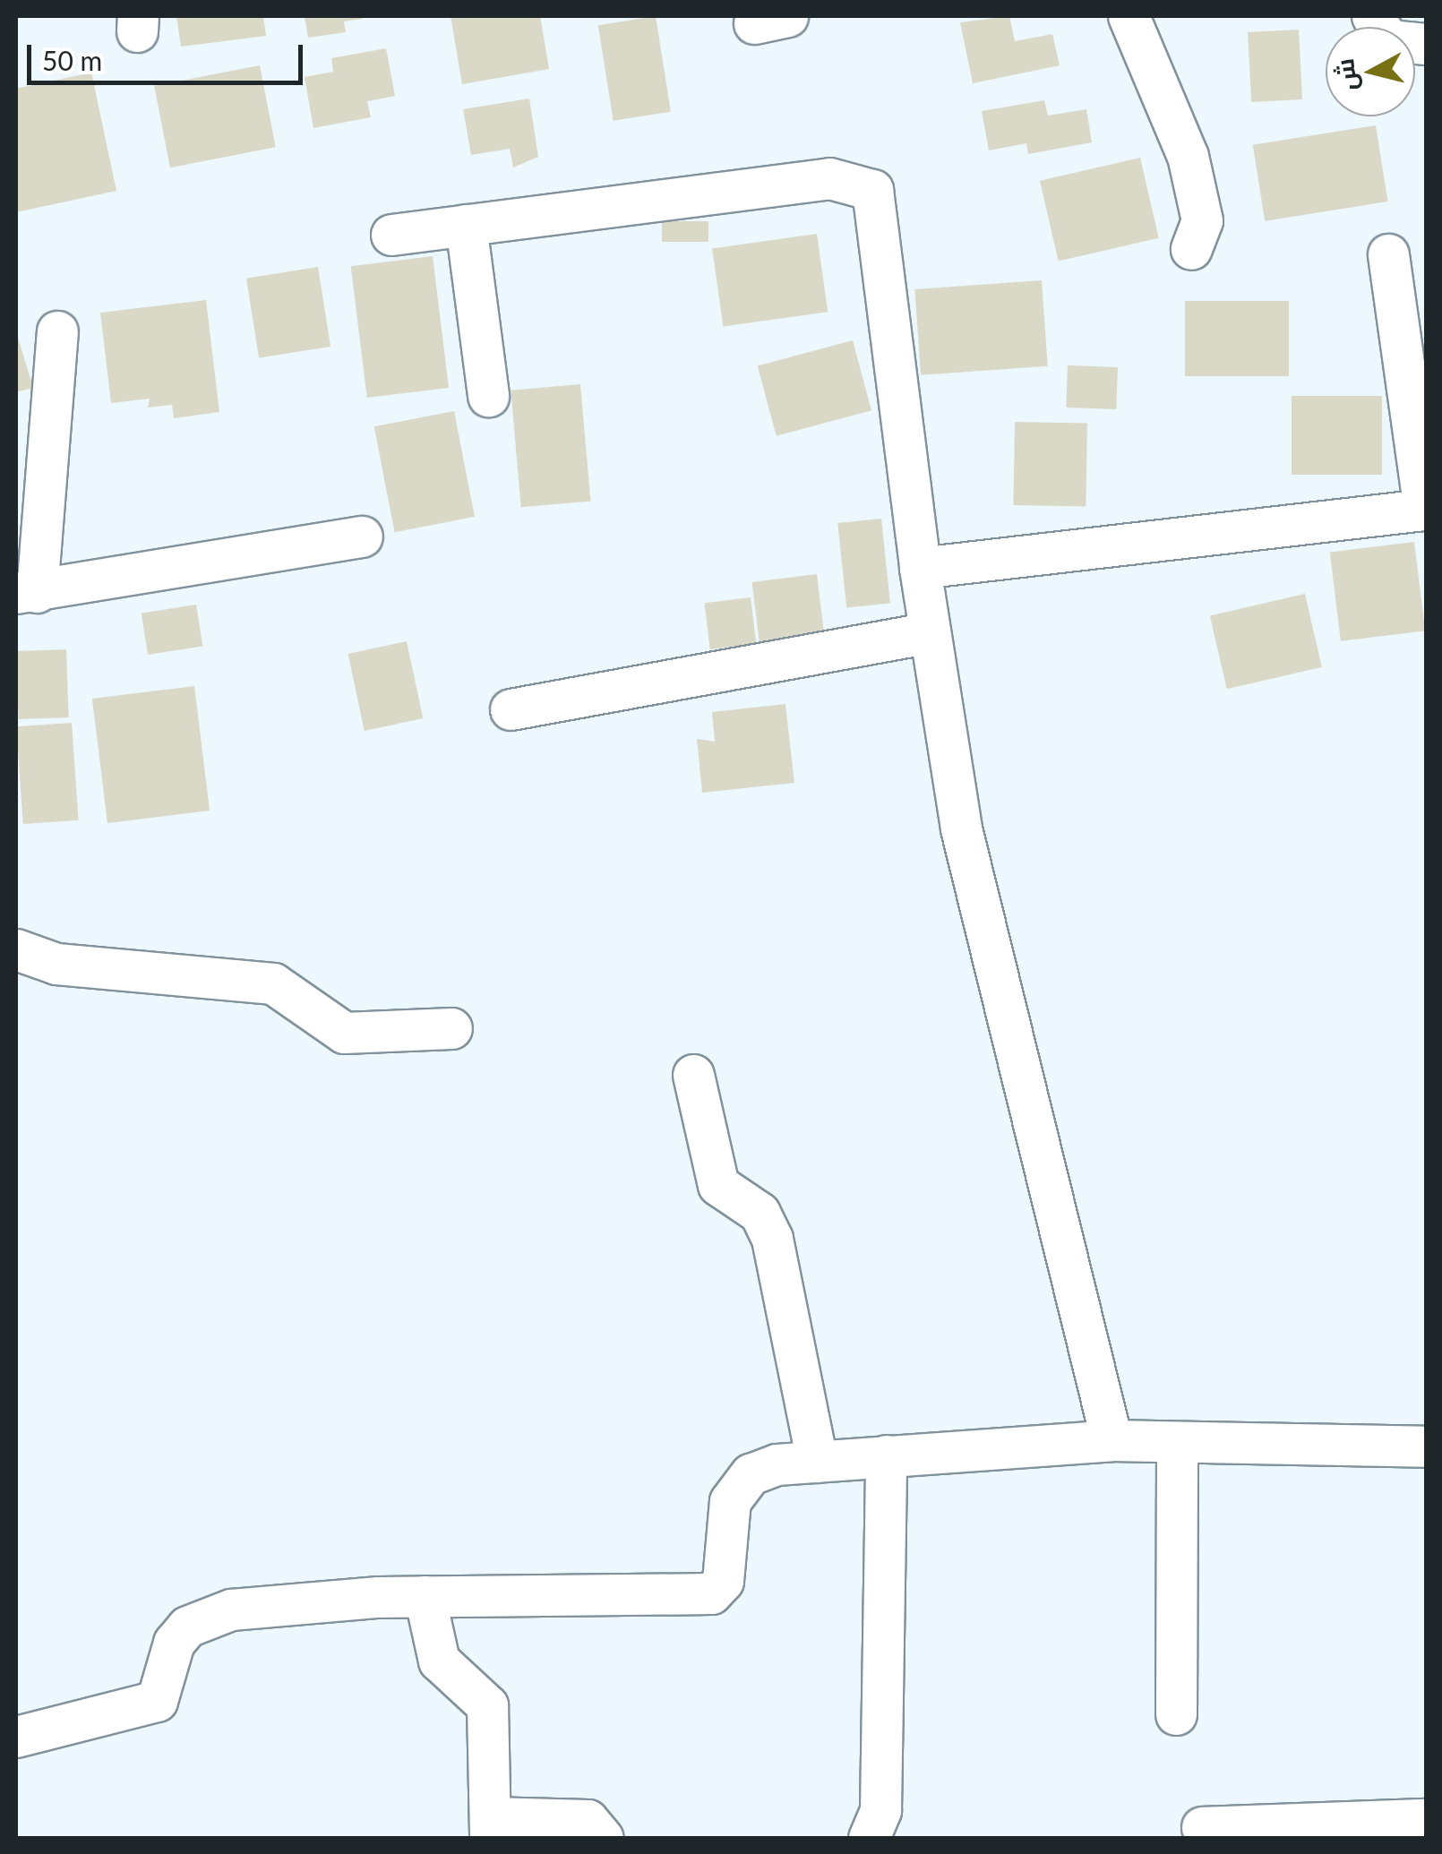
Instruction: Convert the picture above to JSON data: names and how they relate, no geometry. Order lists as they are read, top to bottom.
{
  "scale_bar": "50 m",
  "north": "left"
}
